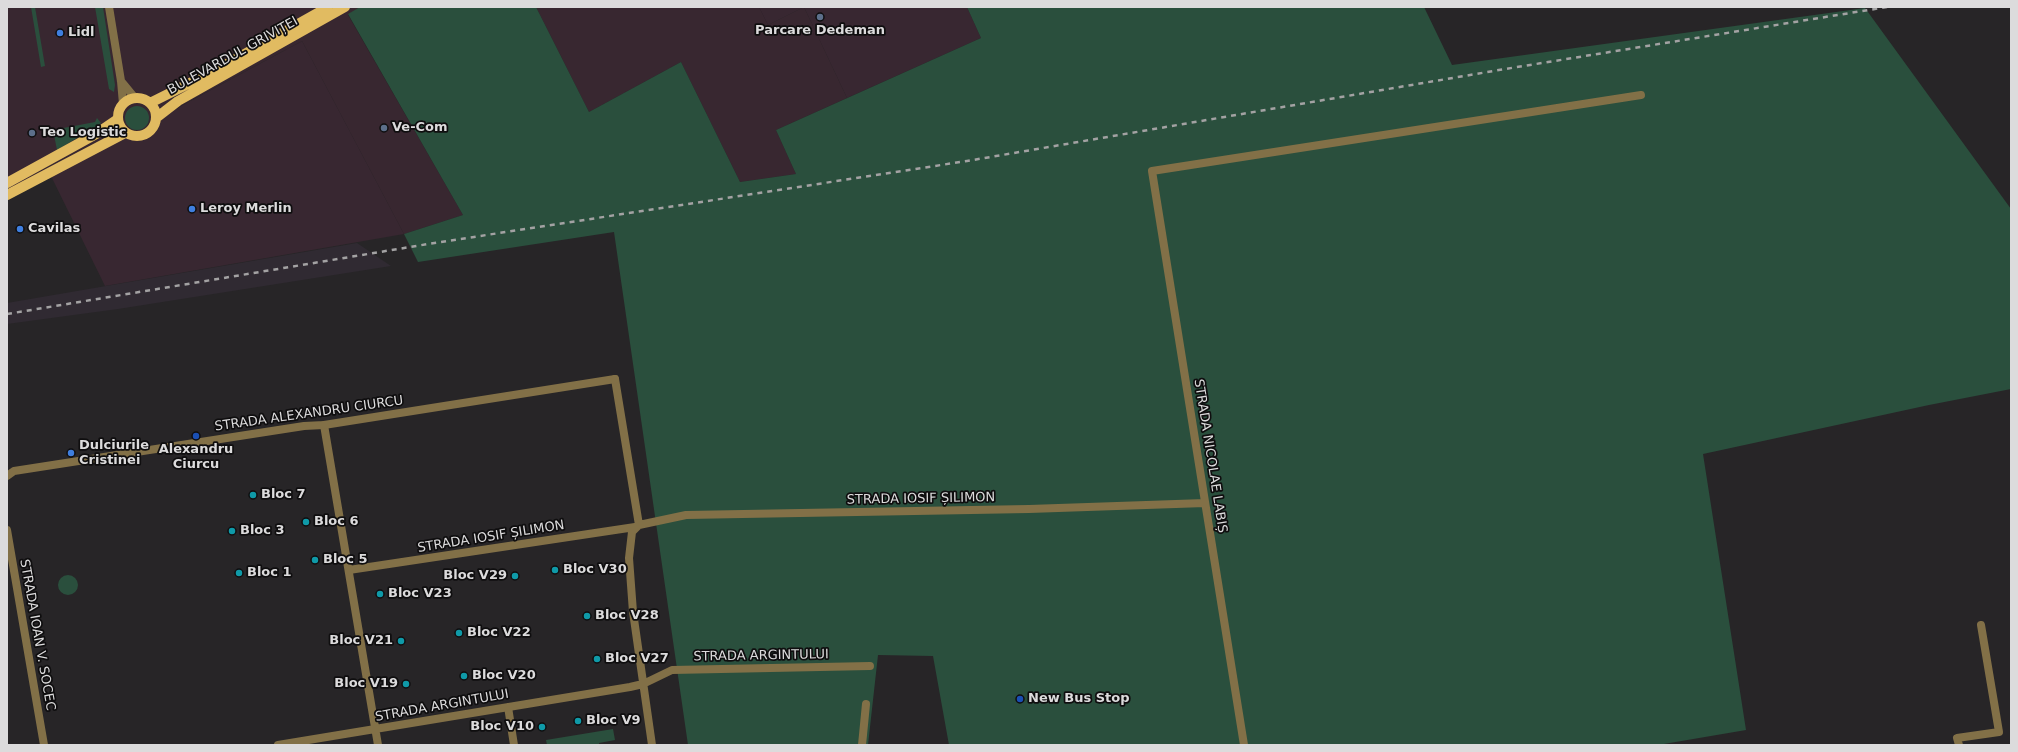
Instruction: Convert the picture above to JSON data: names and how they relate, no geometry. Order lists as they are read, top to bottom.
{
  "streets": {
    "main road": ["BULEVARDUL GRIVIȚEI"],
    "street": [
      "STRADA ALEXANDRU CIURCU",
      "STRADA NICOLAE LABIȘ",
      "STRADA IOSIF ȘILIMON",
      "STRADA IOAN V. SOCEC",
      "STRADA ARGINTULUI"
    ]
  },
  "crossings": [
    ["STRADA ALEXANDRU CIURCU", "STRADA IOSIF ȘILIMON"],
    ["STRADA NICOLAE LABIȘ", "STRADA IOSIF ȘILIMON"]
  ],
  "places": [
    "Parcare Dedeman",
    "Lidl",
    "Ve-Com",
    "Teo Logistic",
    "Leroy Merlin",
    "Cavilas",
    "Alexandru Ciurcu",
    "Dulciurile Cristinei",
    "Bloc 7",
    "Bloc 6",
    "Bloc 3",
    "Bloc 5",
    "Bloc V30",
    "Bloc 1",
    "Bloc V29",
    "Bloc V23",
    "Bloc V28",
    "Bloc V22",
    "Bloc V21",
    "Bloc V27",
    "Bloc V20",
    "Bloc V19",
    "New Bus Stop",
    "Bloc V9",
    "Bloc V10"
  ]
}
